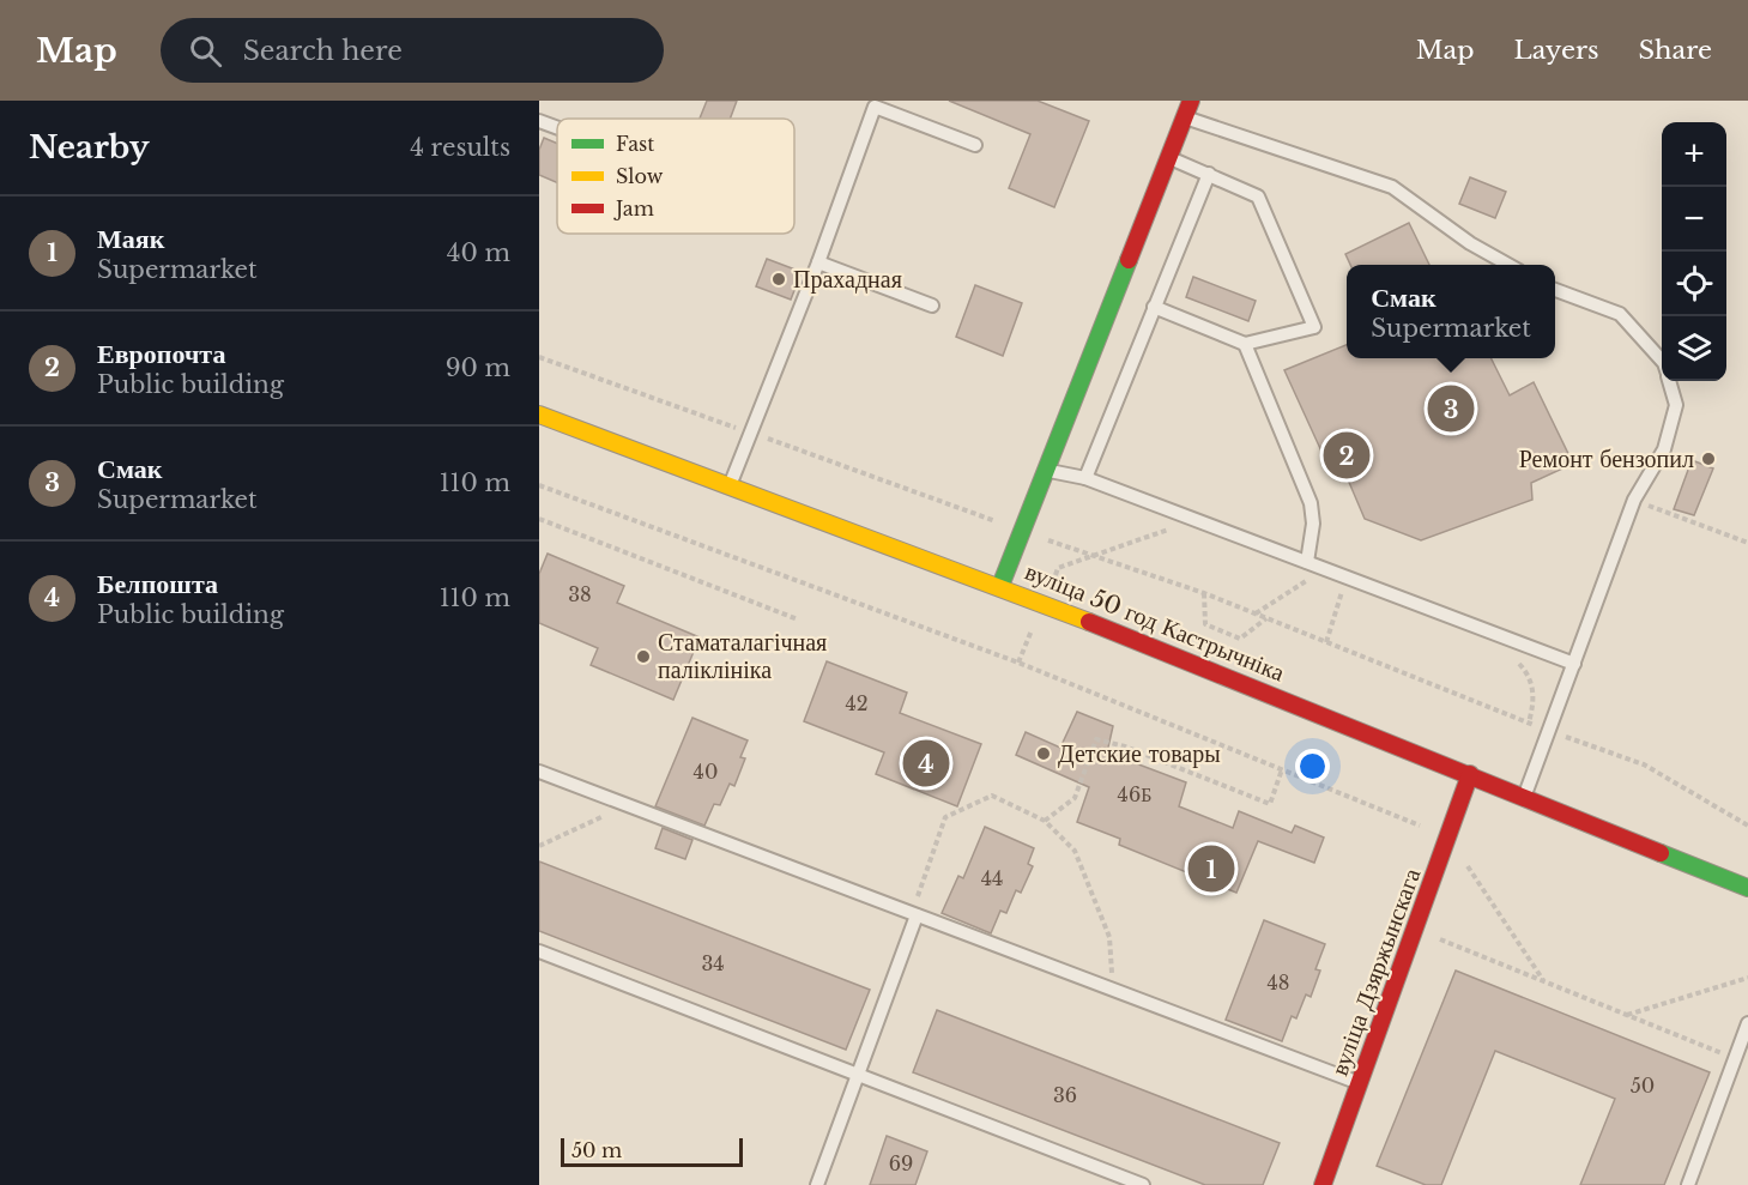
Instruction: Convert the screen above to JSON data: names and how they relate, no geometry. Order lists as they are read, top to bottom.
{
  "streets": {
    "main road": ["вуліца 50 год Кастрычніка", "вуліца Дзяржынскага"]
  },
  "crossings": [
    ["вуліца 50 год Кастрычніка", "вуліца Дзяржынскага"]
  ],
  "places": [
    "Прахадная",
    "Ремонт бензопил",
    "Стаматалагічная паліклініка",
    "Детские товары"
  ],
  "house_numbers": [
    "38",
    "42",
    "40",
    "46Б",
    "44",
    "34",
    "48",
    "50",
    "36",
    "69"
  ],
  "legend": ["Fast", "Slow", "Jam"],
  "scale_bar": "50 m",
  "page": {
    "header": "Map",
    "search": "Search here",
    "nav": ["Map", "Layers", "Share"],
    "heading": ["Nearby", "4 results"],
    "map_buttons": ["+", "−"],
    "list": [
      {
        "mark": "1",
        "name": "Маяк",
        "note": "Supermarket",
        "value": "40 m"
      },
      {
        "mark": "2",
        "name": "Европочта",
        "note": "Public building",
        "value": "90 m"
      },
      {
        "mark": "3",
        "name": "Смак",
        "note": "Supermarket",
        "value": "110 m"
      },
      {
        "mark": "4",
        "name": "Белпошта",
        "note": "Public building",
        "value": "110 m"
      }
    ],
    "popup": ["Смак", "Supermarket"],
    "pins": [
      "3",
      "2",
      "4",
      "1"
    ],
    "scale": "50 m"
  }
}
